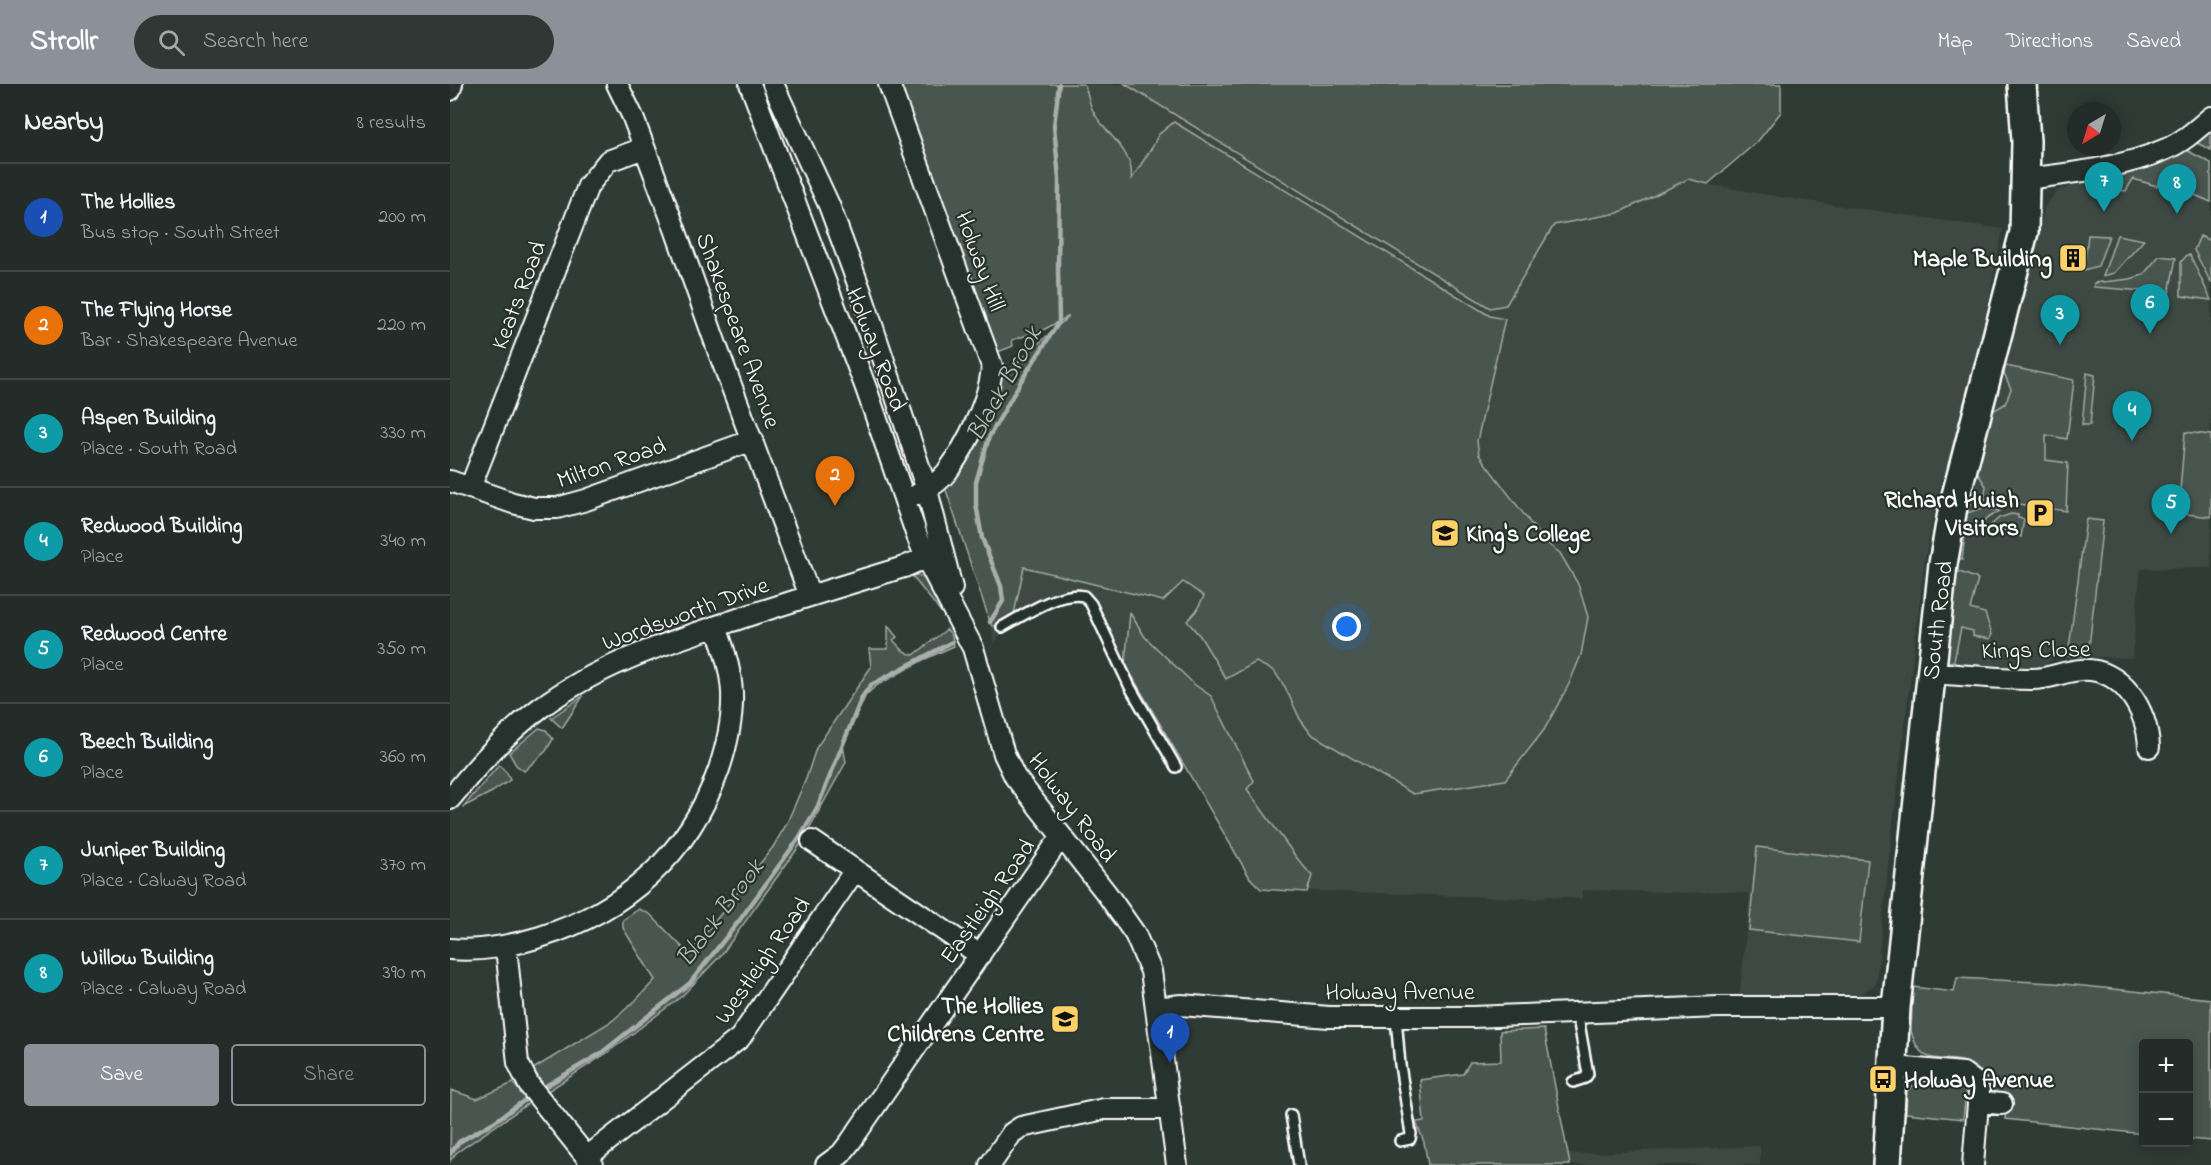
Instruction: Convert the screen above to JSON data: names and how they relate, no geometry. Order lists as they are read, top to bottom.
{
  "streets": {
    "main road": ["South Road"],
    "street": [
      "Holway Hill",
      "Keats Road",
      "Shakespeare Avenue",
      "Holway Road",
      "Milton Road",
      "Wordsworth Drive",
      "Kings Close",
      "Eastleigh Road",
      "Westleigh Road",
      "Holway Avenue"
    ]
  },
  "crossings": [
    ["Holway Hill", "Holway Road"],
    ["Keats Road", "Shakespeare Avenue"],
    ["Keats Road", "Milton Road"],
    ["Shakespeare Avenue", "Milton Road"],
    ["Shakespeare Avenue", "Wordsworth Drive"],
    ["Holway Road", "Wordsworth Drive"],
    ["Holway Road", "Eastleigh Road"],
    ["Holway Road", "Holway Avenue"],
    ["South Road", "Kings Close"],
    ["South Road", "Holway Avenue"]
  ],
  "water": ["Black Brook"],
  "places": {
    "building": ["Maple Building"],
    "parking": ["Richard Huish Visitors"],
    "school or university": ["King's College", "The Hollies Childrens Centre"],
    "bus stop": ["Holway Avenue"]
  },
  "north": "bottom left",
  "page": {
    "header": "Strollr",
    "search": "Search here",
    "nav": ["Map", "Directions", "Saved"],
    "heading": ["Nearby", "8 results"],
    "list": [
      {
        "mark": "1",
        "name": "The Hollies",
        "note": "Bus stop · South Street",
        "value": "200 m"
      },
      {
        "mark": "2",
        "name": "The Flying Horse",
        "note": "Bar · Shakespeare Avenue",
        "value": "220 m"
      },
      {
        "mark": "3",
        "name": "Aspen Building",
        "note": "Place · South Road",
        "value": "330 m"
      },
      {
        "mark": "4",
        "name": "Redwood Building",
        "note": "Place",
        "value": "340 m"
      },
      {
        "mark": "5",
        "name": "Redwood Centre",
        "note": "Place",
        "value": "350 m"
      },
      {
        "mark": "6",
        "name": "Beech Building",
        "note": "Place",
        "value": "360 m"
      },
      {
        "mark": "7",
        "name": "Juniper Building",
        "note": "Place · Calway Road",
        "value": "370 m"
      },
      {
        "mark": "8",
        "name": "Willow Building",
        "note": "Place · Calway Road",
        "value": "390 m"
      }
    ],
    "pins": [
      "7",
      "8",
      "6",
      "3",
      "4",
      "2",
      "5",
      "1"
    ],
    "buttons": ["Save", "Share"],
    "map_buttons": ["+", "−"]
  }
}
